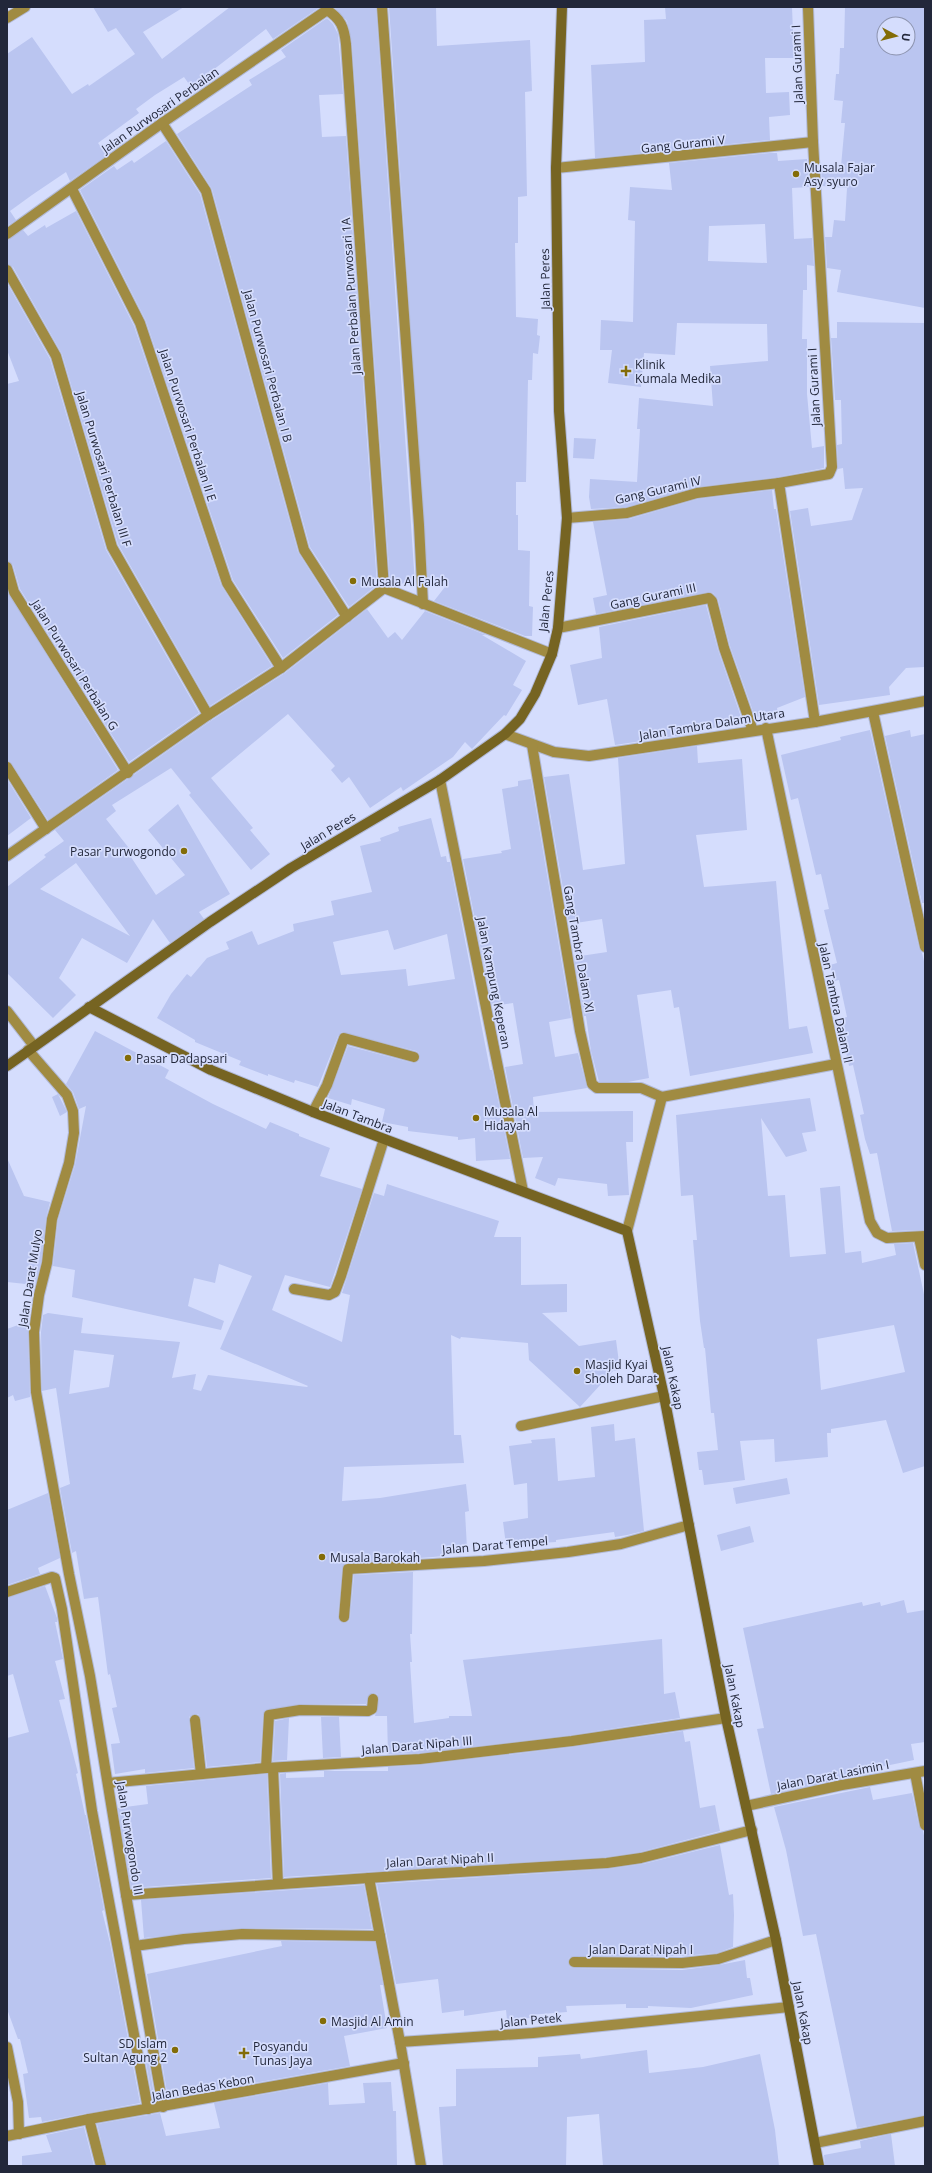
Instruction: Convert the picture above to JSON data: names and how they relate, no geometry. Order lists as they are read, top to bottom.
{
  "streets": {
    "street": [
      "Jalan Gurami I",
      "Jalan Purwosari Perbalan",
      "Gang Gurami V",
      "Jalan Peres",
      "Jalan Perbalan Purwosari 1A",
      "Jalan Purwosari Perbalan I B",
      "Jalan Purwosari Perbalan II E",
      "Jalan Purwosari Perbalan III F",
      "Gang Gurami IV",
      "Gang Gurami III",
      "Jalan Purwosari Perbalan G",
      "Jalan Tambra Dalam Utara",
      "Gang Tambra Dalam XI",
      "Jalan Kampung Keperan",
      "Jalan Tambra Dalam II",
      "Jalan Tambra",
      "Jalan Darat Mulyo",
      "Jalan Kakap",
      "Jalan Darat Tempel",
      "Jalan Darat Nipah III",
      "Jalan Darat Lasimin I",
      "Jalan Purwogondo III",
      "Jalan Darat Nipah II",
      "Jalan Darat Nipah I",
      "Jalan Petek",
      "Jalan Bedas Kebon"
    ]
  },
  "crossings": [
    ["Jalan Gurami I", "Gang Gurami V"],
    ["Jalan Gurami I", "Gang Gurami IV"],
    ["Jalan Purwosari Perbalan", "Jalan Perbalan Purwosari 1A"],
    ["Jalan Purwosari Perbalan", "Jalan Purwosari Perbalan I B"],
    ["Jalan Purwosari Perbalan", "Jalan Purwosari Perbalan II E"],
    ["Gang Gurami V", "Jalan Peres"],
    ["Jalan Peres", "Gang Gurami IV"],
    ["Jalan Peres", "Gang Gurami III"],
    ["Jalan Peres", "Jalan Tambra Dalam Utara"],
    ["Jalan Peres", "Jalan Kampung Keperan"],
    ["Jalan Peres", "Jalan Tambra"],
    ["Jalan Peres", "Jalan Darat Mulyo"],
    ["Gang Gurami III", "Jalan Tambra Dalam Utara"],
    ["Jalan Tambra Dalam Utara", "Gang Tambra Dalam XI"],
    ["Jalan Tambra Dalam Utara", "Jalan Tambra Dalam II"],
    ["Jalan Kampung Keperan", "Jalan Tambra"],
    ["Jalan Tambra", "Jalan Kakap"],
    ["Jalan Darat Mulyo", "Jalan Purwogondo III"],
    ["Jalan Kakap", "Jalan Darat Tempel"],
    ["Jalan Kakap", "Jalan Darat Nipah III"],
    ["Jalan Kakap", "Jalan Darat Lasimin I"],
    ["Jalan Kakap", "Jalan Darat Nipah II"],
    ["Jalan Kakap", "Jalan Darat Nipah I"],
    ["Jalan Kakap", "Jalan Petek"],
    ["Jalan Darat Nipah III", "Jalan Purwogondo III"],
    ["Jalan Purwogondo III", "Jalan Darat Nipah II"],
    ["Jalan Purwogondo III", "Jalan Bedas Kebon"]
  ],
  "places": {
    "other": [
      "Musala Fajar Asy syuro",
      "Musala Al Falah",
      "Pasar Purwogondo",
      "Pasar Dadapsari",
      "Musala Al Hidayah",
      "Masjid Kyai Sholeh Darat",
      "Musala Barokah",
      "Masjid Al Amin",
      "SD Islam Sultan Agung 2"
    ],
    "health": ["Klinik Kumala Medika", "Posyandu Tunas Jaya"]
  },
  "north": "right"
}
